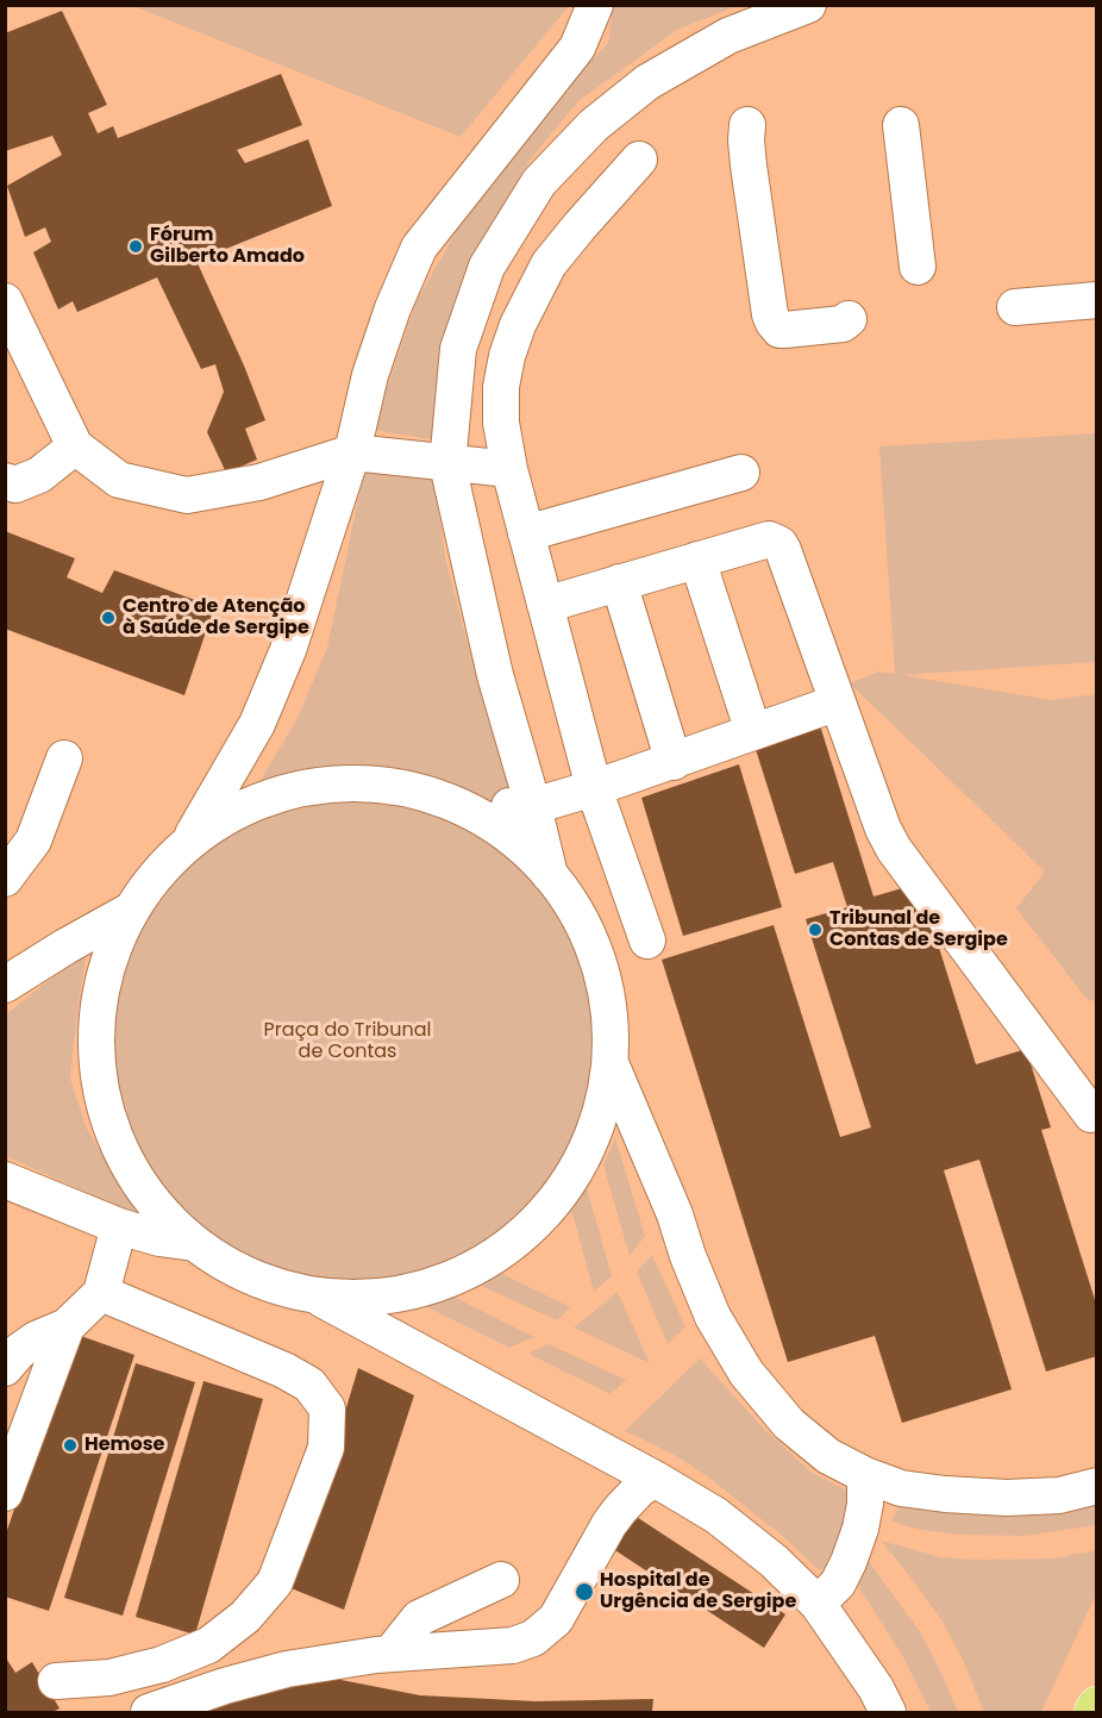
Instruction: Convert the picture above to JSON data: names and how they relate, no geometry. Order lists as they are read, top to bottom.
{
  "parks": ["Praça do Tribunal de Contas"],
  "places": [
    "Fórum Gilberto Amado",
    "Centro de Atenção à Saúde de Sergipe",
    "Tribunal de Contas de Sergipe",
    "Hemose",
    "Hospital de Urgência de Sergipe"
  ]
}
